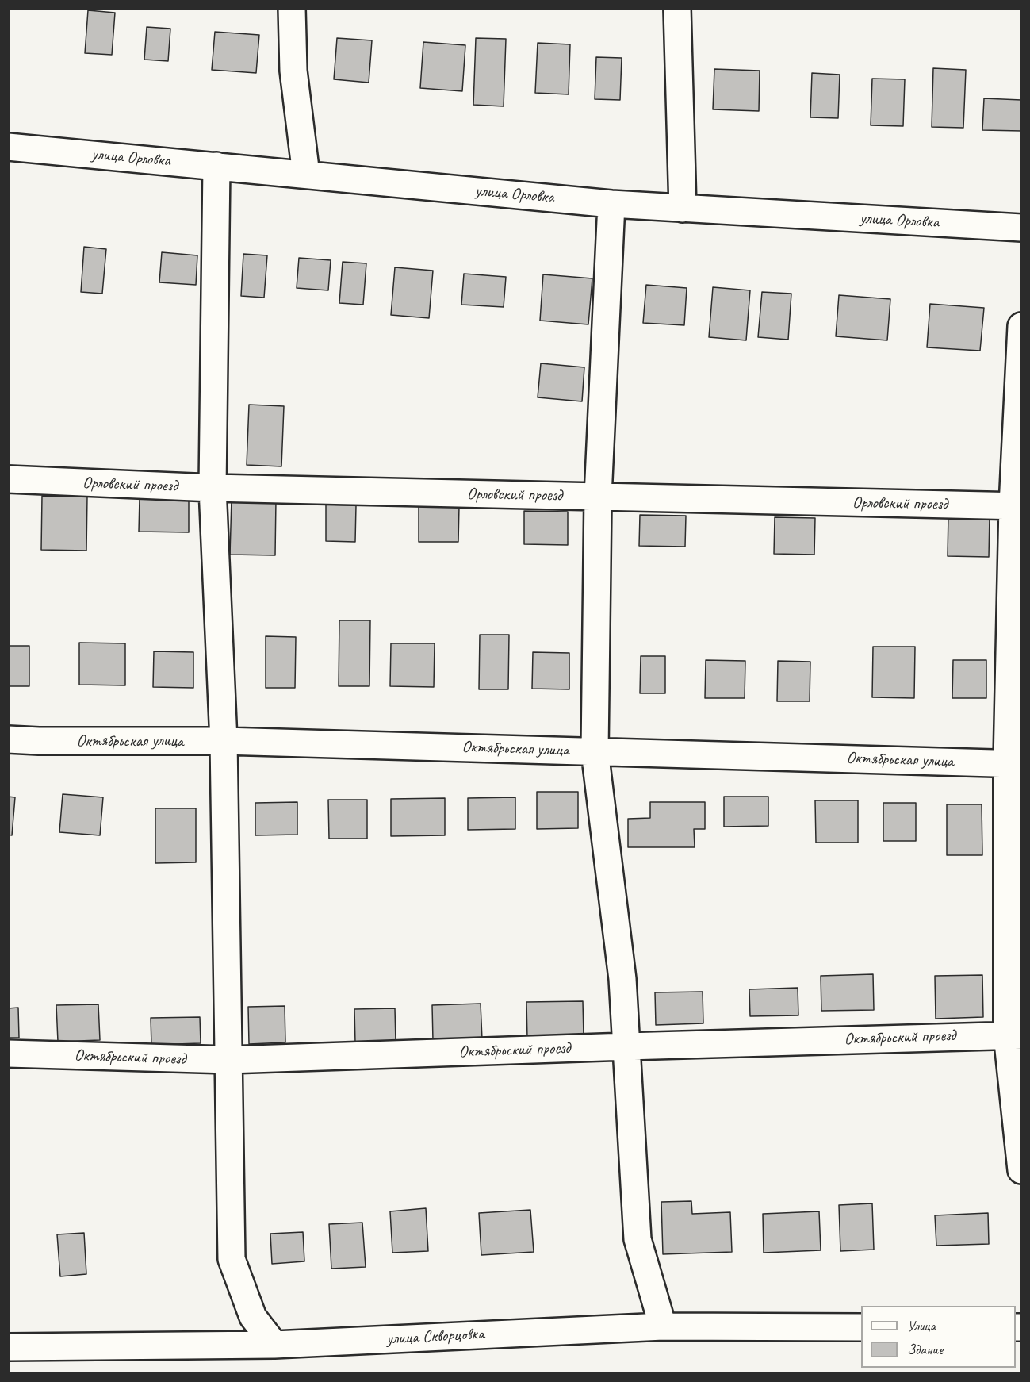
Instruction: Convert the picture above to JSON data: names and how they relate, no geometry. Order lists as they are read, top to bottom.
{
  "streets": {
    "street": [
      "улица Орловка",
      "Орловский проезд",
      "Октябрьская улица",
      "Октябрьский проезд",
      "улица Скворцовка"
    ]
  },
  "legend": ["Улица", "Здание"]
}
